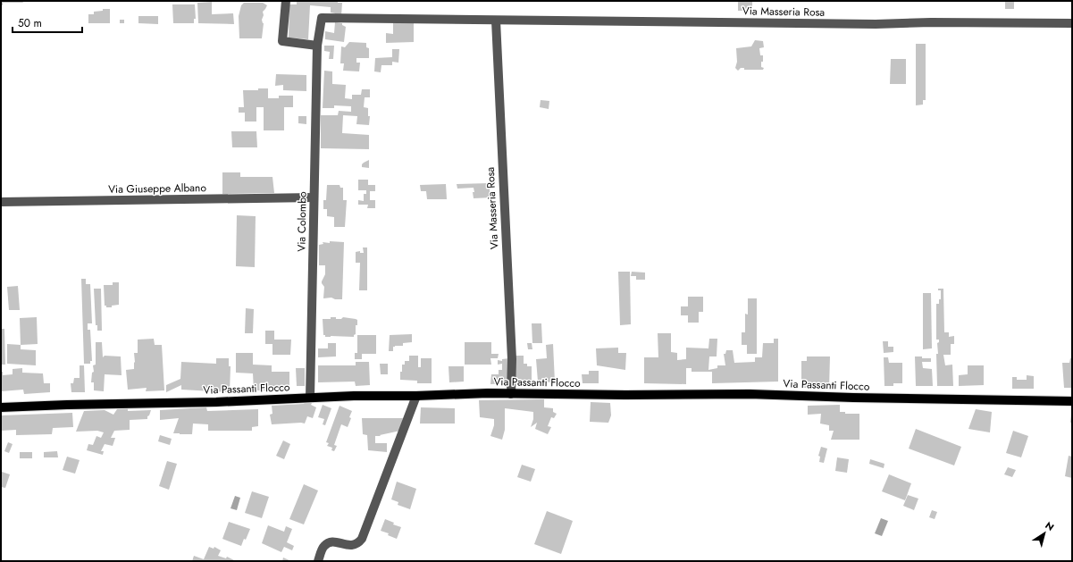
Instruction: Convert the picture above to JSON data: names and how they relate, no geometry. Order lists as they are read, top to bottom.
{
  "streets": {
    "main road": ["Via Passanti Flocco"],
    "street": ["Via Masseria Rosa", "Via Giuseppe Albano", "Via Colombo"]
  },
  "crossings": [
    ["Via Masseria Rosa", "Via Colombo"],
    ["Via Masseria Rosa", "Via Passanti Flocco"],
    ["Via Giuseppe Albano", "Via Colombo"],
    ["Via Colombo", "Via Passanti Flocco"]
  ],
  "scale_bar": "50 m",
  "north": "top right"
}
